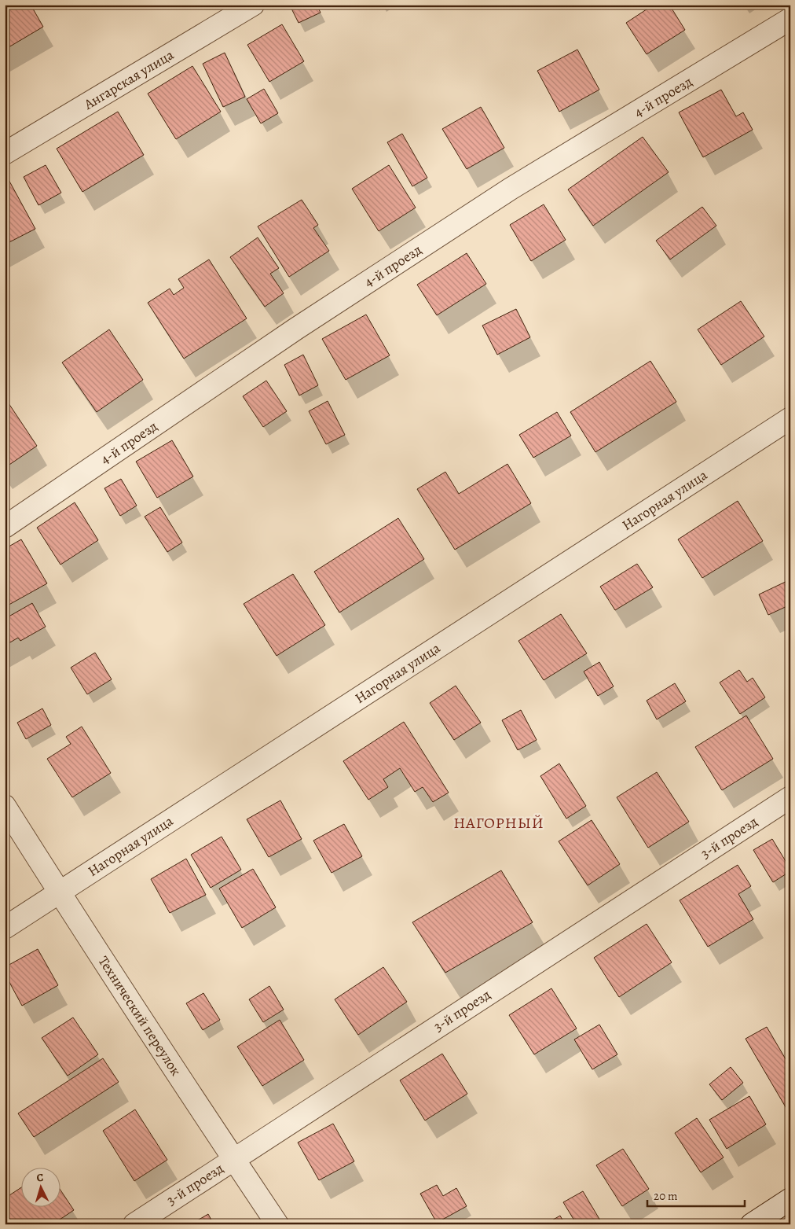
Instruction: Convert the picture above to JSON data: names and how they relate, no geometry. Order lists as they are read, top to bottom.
{
  "streets": {
    "street": [
      "Ангарская улица",
      "4-й проезд",
      "Нагорная улица",
      "3-й проезд",
      "Технический переулок"
    ]
  },
  "crossings": [
    ["Нагорная улица", "Технический переулок"],
    ["3-й проезд", "Технический переулок"]
  ],
  "districts": ["НАГОРНЫЙ"],
  "scale_bar": "20 m",
  "north": "top"
}
